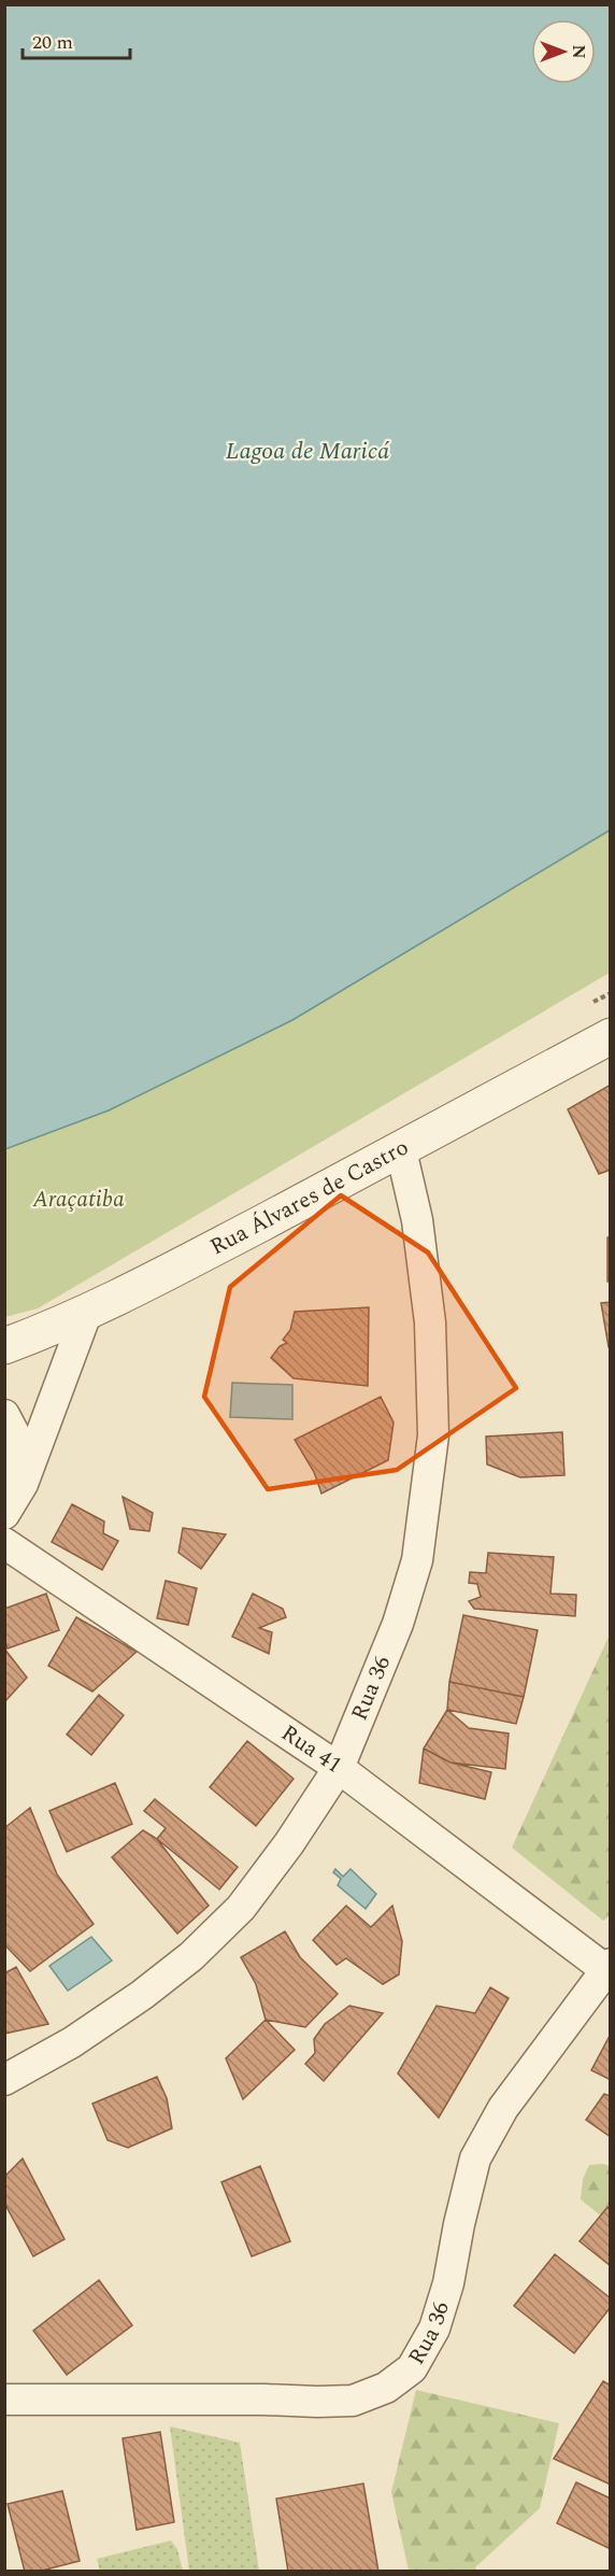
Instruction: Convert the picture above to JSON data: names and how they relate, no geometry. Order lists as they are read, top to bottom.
{
  "streets": {
    "street": ["Rua Álvares de Castro", "Rua 36", "Rua 41"]
  },
  "crossings": [
    ["Rua Álvares de Castro", "Rua 36"],
    ["Rua 36", "Rua 41"]
  ],
  "water": ["Lagoa de Maricá"],
  "parks": ["Araçatiba"],
  "scale_bar": "20 m",
  "north": "right"
}
